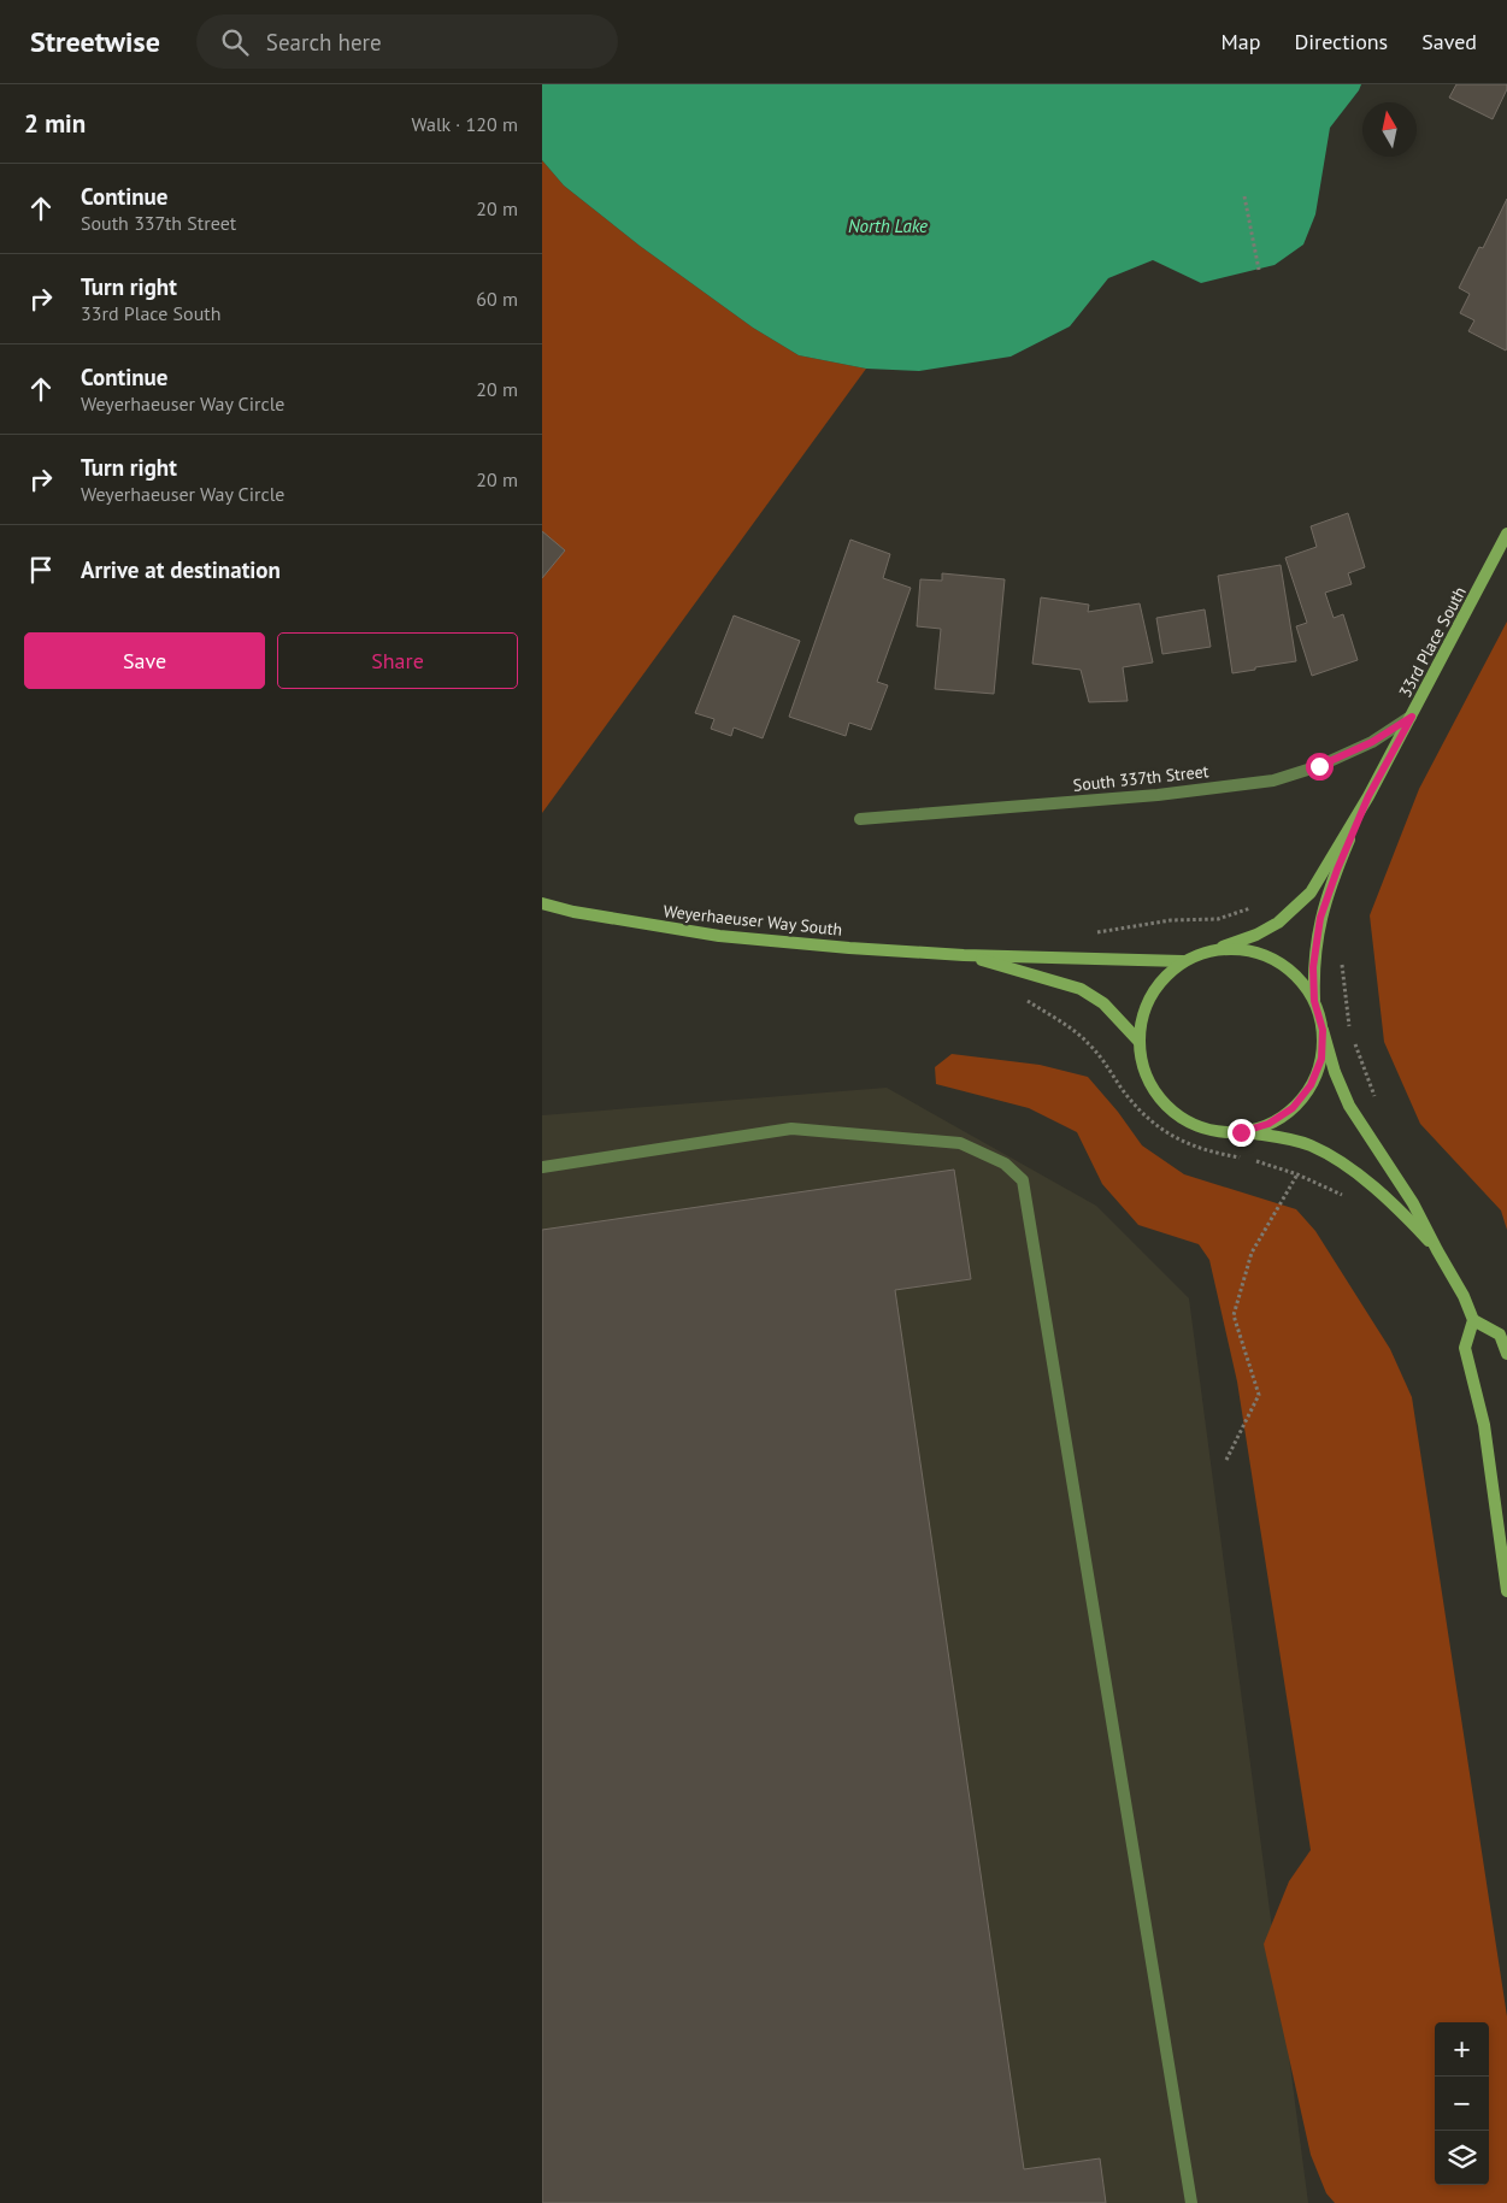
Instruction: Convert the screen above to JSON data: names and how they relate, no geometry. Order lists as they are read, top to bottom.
{
  "streets": {
    "street": ["33rd Place South", "South 337th Street", "Weyerhaeuser Way South"]
  },
  "crossings": [
    ["33rd Place South", "South 337th Street"],
    ["33rd Place South", "Weyerhaeuser Way South"]
  ],
  "water": ["North Lake"],
  "north": "top",
  "page": {
    "header": "Streetwise",
    "search": "Search here",
    "nav": ["Map", "Directions", "Saved"],
    "heading": ["2 min", "Walk · 120 m"],
    "list": [
      ["Continue", "South 337th Street", "20 m"],
      ["Turn right", "33rd Place South", "60 m"],
      ["Continue", "Weyerhaeuser Way Circle", "20 m"],
      ["Turn right", "Weyerhaeuser Way Circle", "20 m"],
      "Arrive at destination"
    ],
    "buttons": ["Save", "Share"],
    "map_buttons": ["+", "−"]
  }
}
